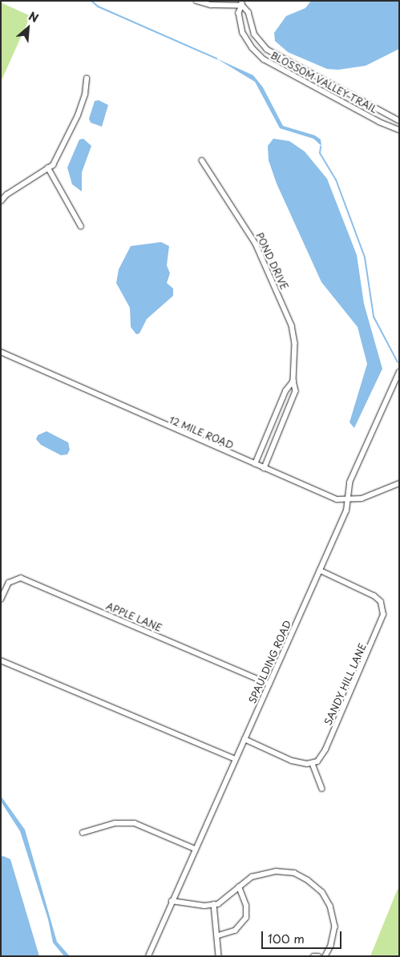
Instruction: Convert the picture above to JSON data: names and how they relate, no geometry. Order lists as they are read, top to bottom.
{
  "streets": {
    "street": [
      "BLOSSOM VALLEY TRAIL",
      "POND DRIVE",
      "12 MILE ROAD",
      "APPLE LANE",
      "SPAULDING ROAD",
      "SANDY HILL LANE"
    ]
  },
  "crossings": [
    ["POND DRIVE", "12 MILE ROAD"],
    ["12 MILE ROAD", "SPAULDING ROAD"],
    ["APPLE LANE", "SPAULDING ROAD"],
    ["SPAULDING ROAD", "SANDY HILL LANE"]
  ],
  "scale_bar": "100 m",
  "north": "top right"
}
